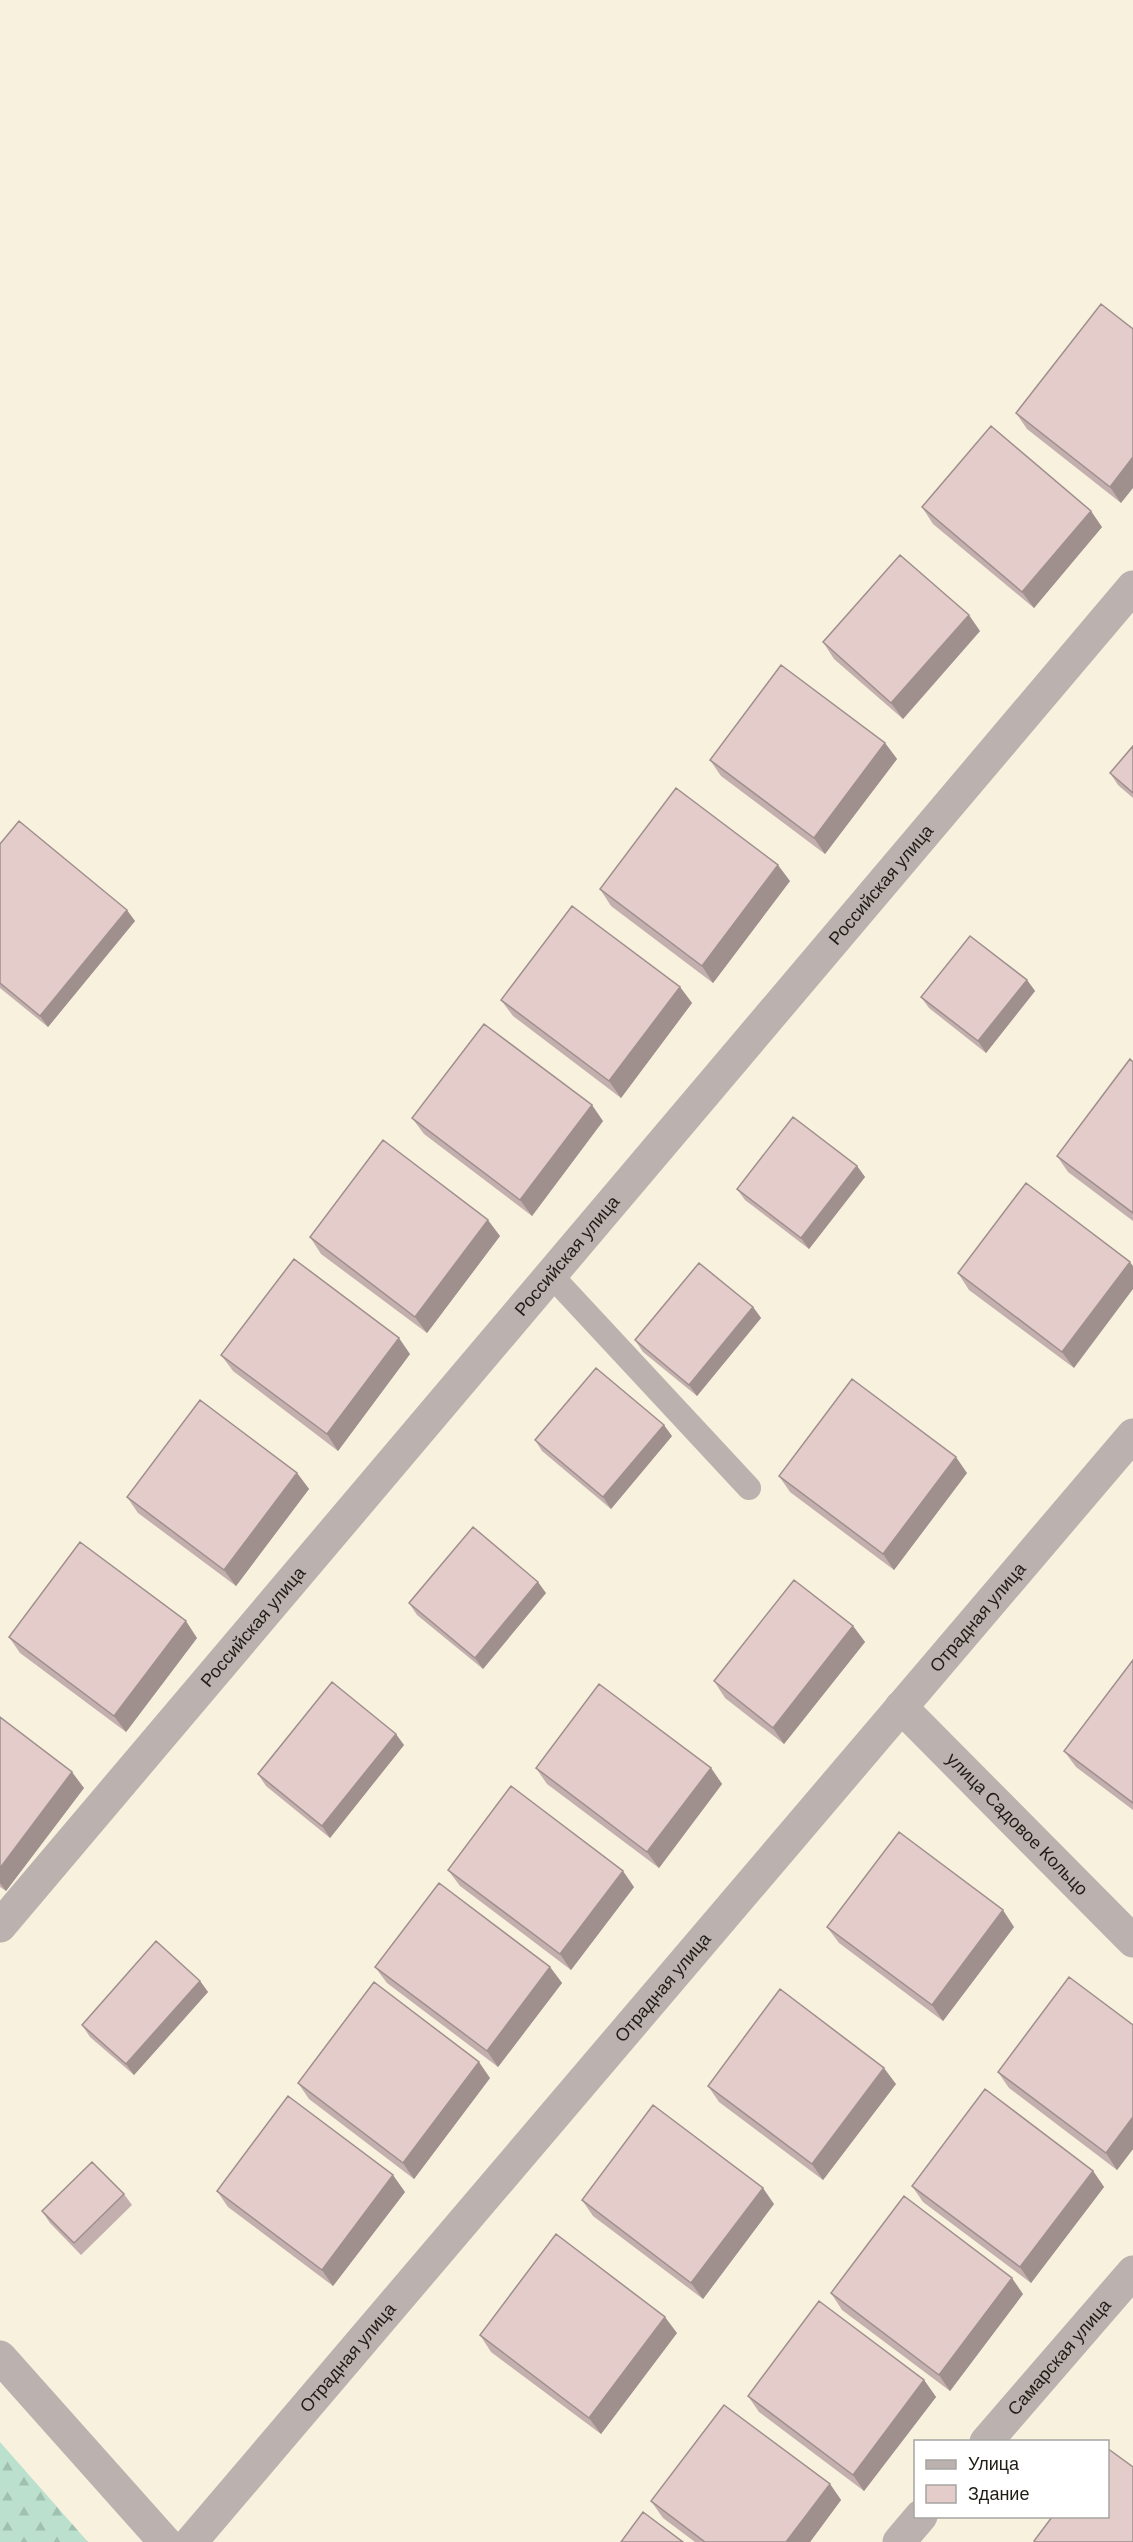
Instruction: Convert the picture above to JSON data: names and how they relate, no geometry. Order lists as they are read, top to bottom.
{
  "streets": {
    "street": [
      "Российская улица",
      "Отрадная улица",
      "улица Садовое Кольцо",
      "Самарская улица"
    ]
  },
  "crossings": [
    ["Отрадная улица", "улица Садовое Кольцо"]
  ],
  "legend": ["Улица", "Здание"]
}
